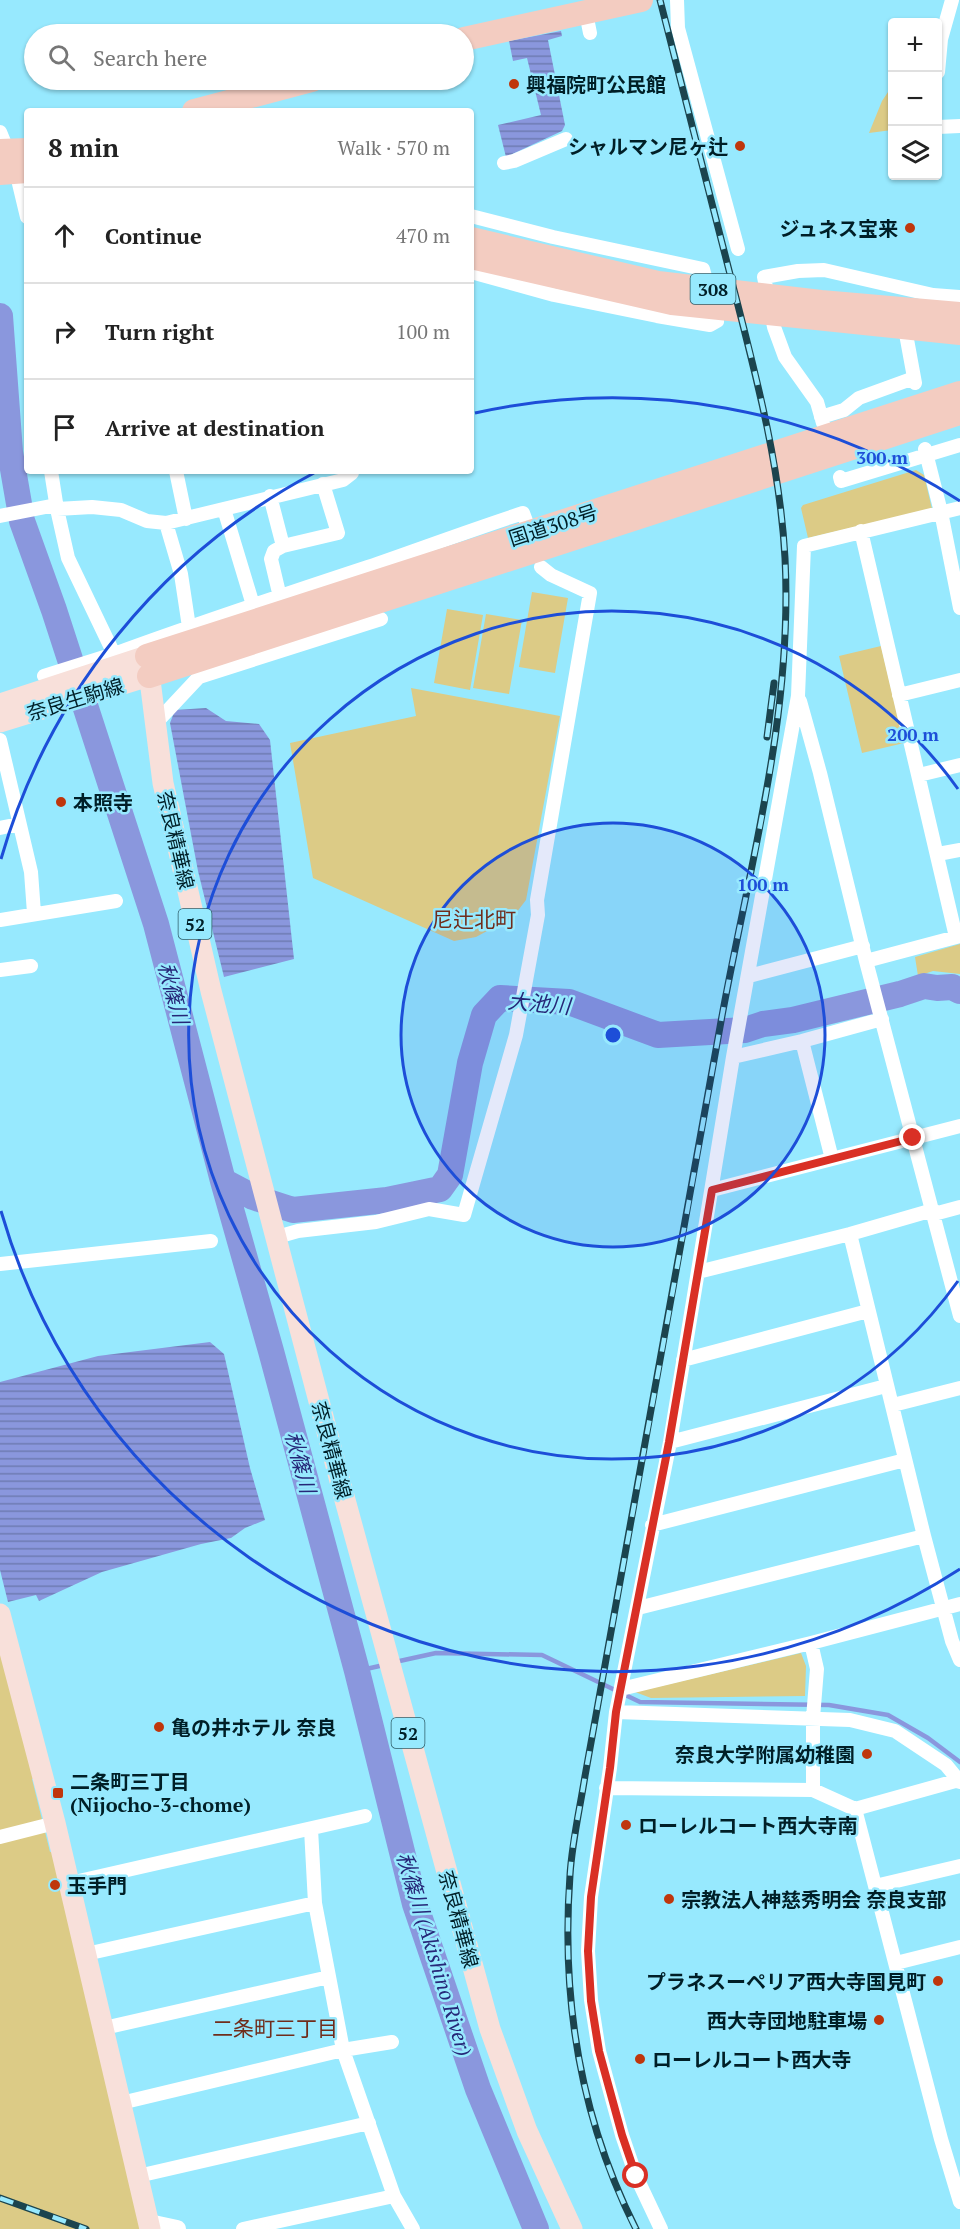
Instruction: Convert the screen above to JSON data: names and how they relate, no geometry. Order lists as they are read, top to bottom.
{
  "streets": {
    "highway": ["308", "国道308号"],
    "main road": ["奈良生駒線", "奈良精華線", "52"]
  },
  "crossings": [
    ["国道308号", "奈良生駒線"],
    ["国道308号", "奈良精華線"],
    ["奈良生駒線", "奈良精華線"]
  ],
  "districts": ["尼辻北町", "二条町三丁目"],
  "water": ["秋篠川", "大池川", "秋篠川 (Akishino River)"],
  "places": {
    "other": [
      "興福院町公民館",
      "シャルマン尼ヶ辻",
      "ジュネス宝来",
      "本照寺",
      "亀の井ホテル 奈良",
      "奈良大学附属幼稚園",
      "ローレルコート西大寺南",
      "玉手門",
      "宗教法人神慈秀明会 奈良支部",
      "プラネスーペリア西大寺国見町",
      "西大寺団地駐車場",
      "ローレルコート西大寺"
    ],
    "transit": ["二条町三丁目 (Nijocho-3-chome)"]
  },
  "page": {
    "map_buttons": ["+", "−"],
    "search": "Search here",
    "heading": ["8 min", "Walk · 570 m"],
    "list": [
      ["Continue", "470 m"],
      ["Turn right", "100 m"],
      "Arrive at destination"
    ]
  },
  "rings": ["300 m", "200 m", "100 m"]
}
